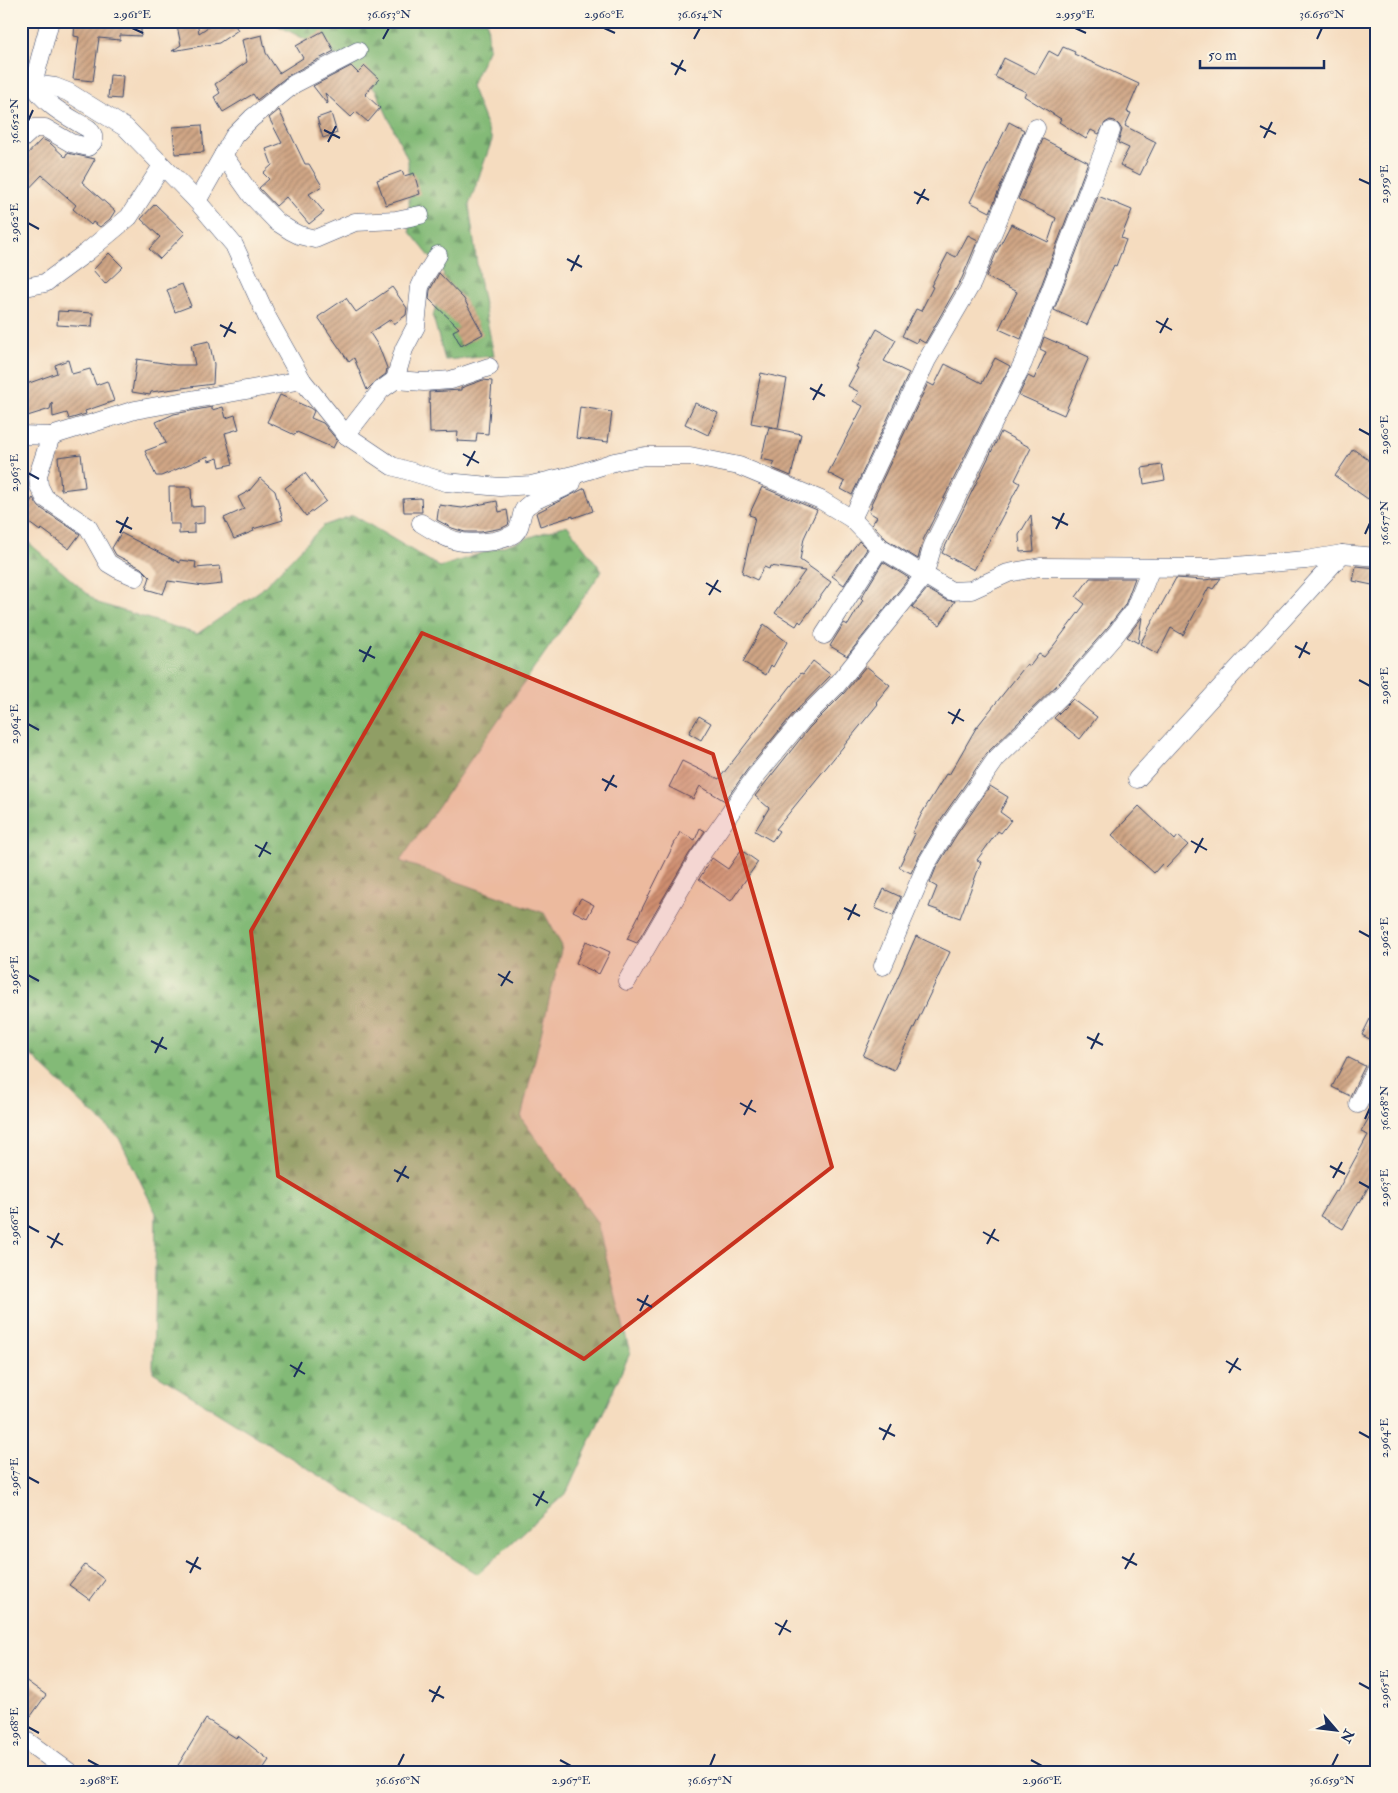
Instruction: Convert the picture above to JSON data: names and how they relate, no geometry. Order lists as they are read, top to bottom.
{
  "scale_bar": "50 m",
  "north": "bottom right",
  "coordinates": [
    "2.961°E",
    "36.653°N",
    "2.960°E",
    "36.654°N",
    "2.959°E",
    "36.656°N",
    "36.652°N",
    "2.962°E",
    "2.963°E",
    "36.657°N",
    "2.964°E",
    "2.965°E",
    "36.658°N",
    "2.966°E",
    "2.967°E",
    "2.968°E",
    "36.659°N"
  ]
}
